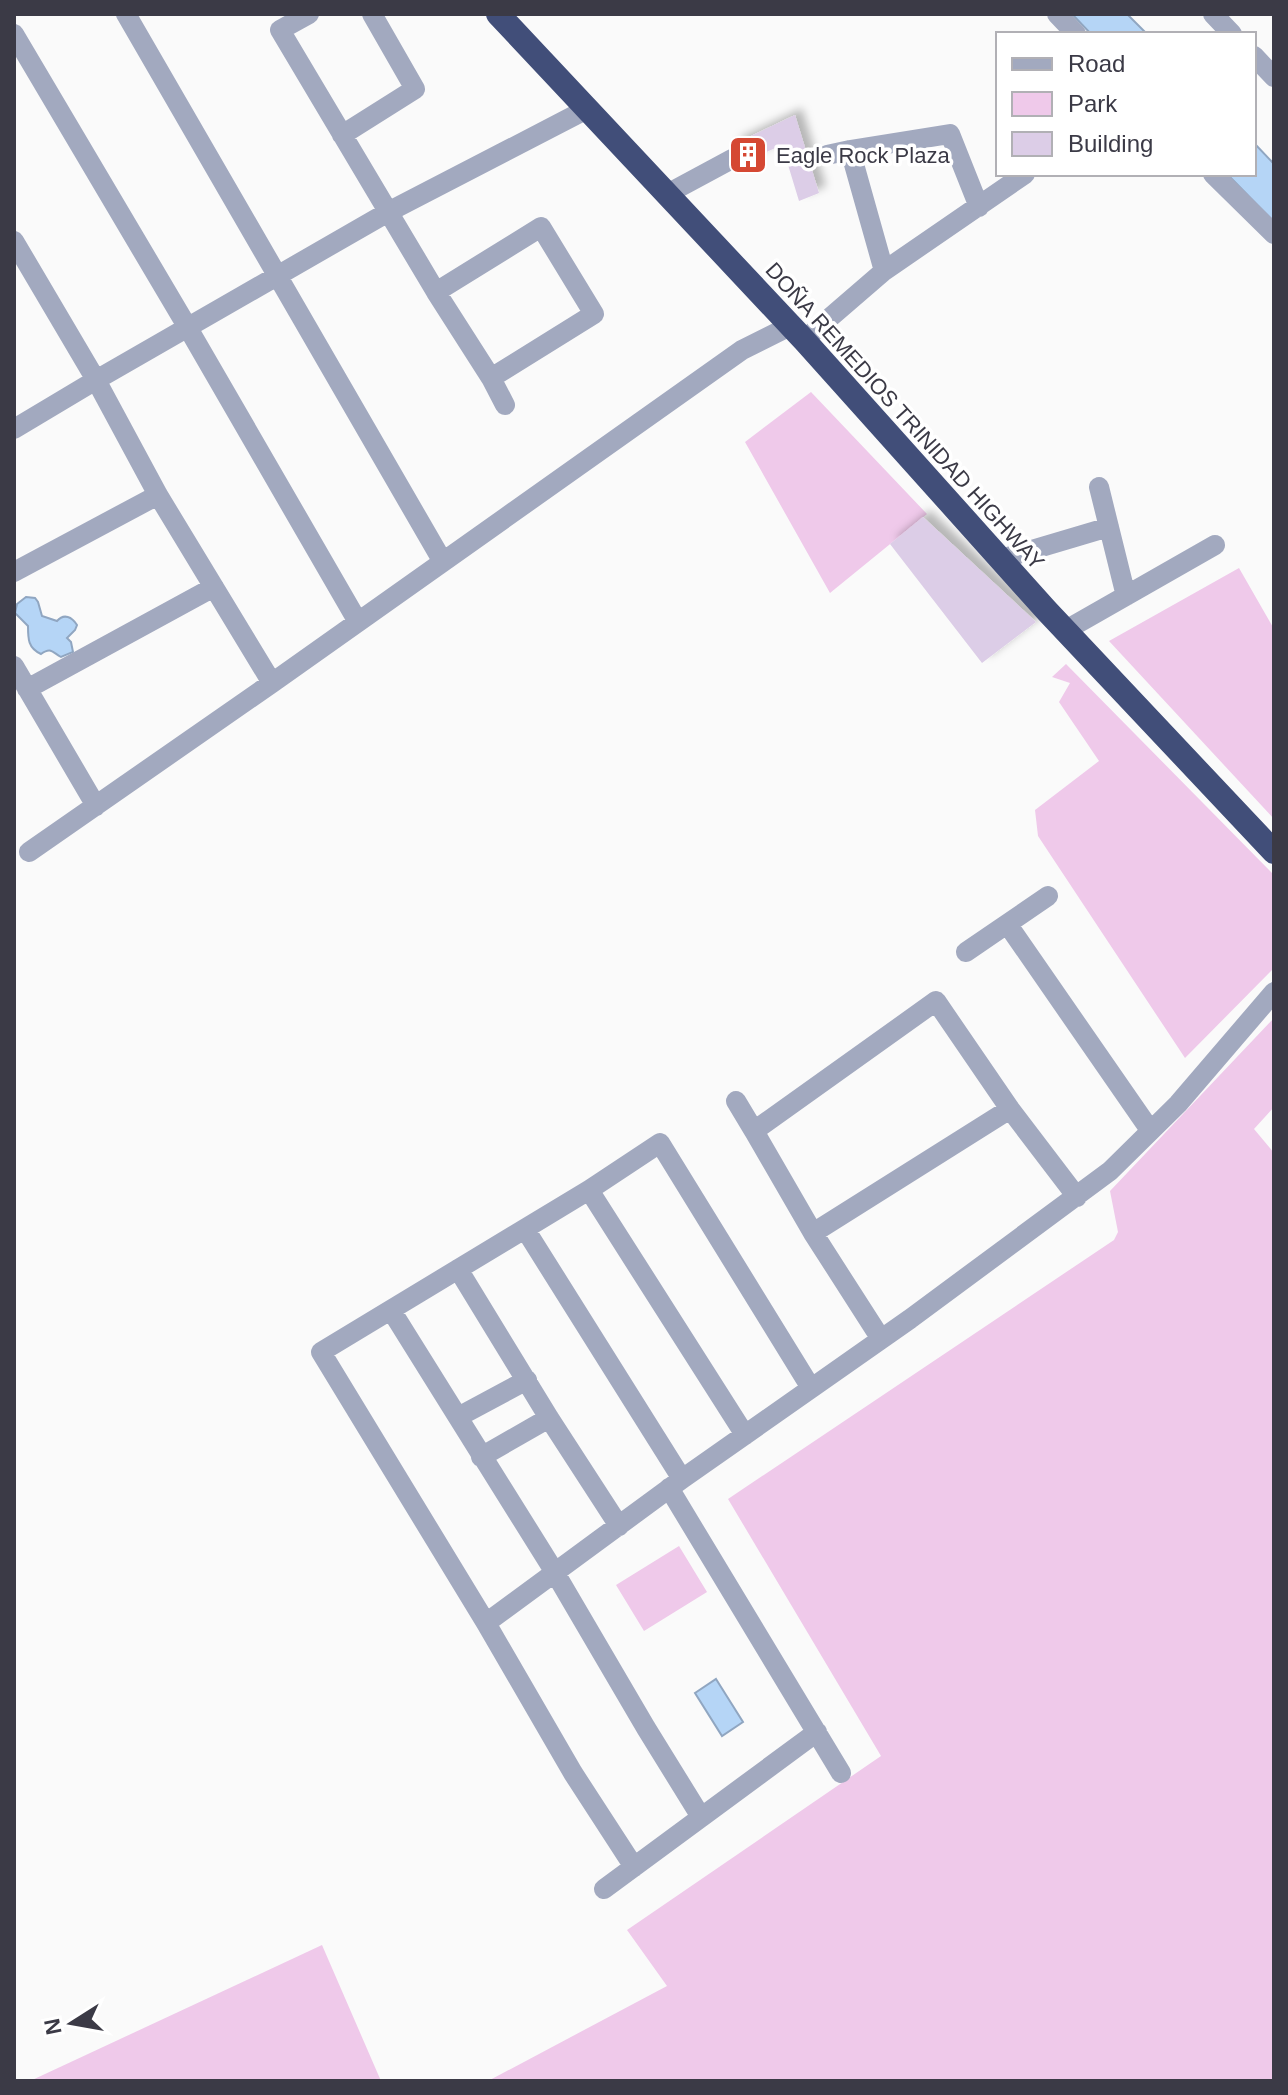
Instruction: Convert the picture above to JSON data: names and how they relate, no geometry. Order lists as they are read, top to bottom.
{
  "streets": {
    "highway": ["DOÑA REMEDIOS TRINIDAD HIGHWAY"]
  },
  "places": {
    "building": ["Eagle Rock Plaza"]
  },
  "legend": ["Road", "Park", "Building"],
  "north": "left"
}
